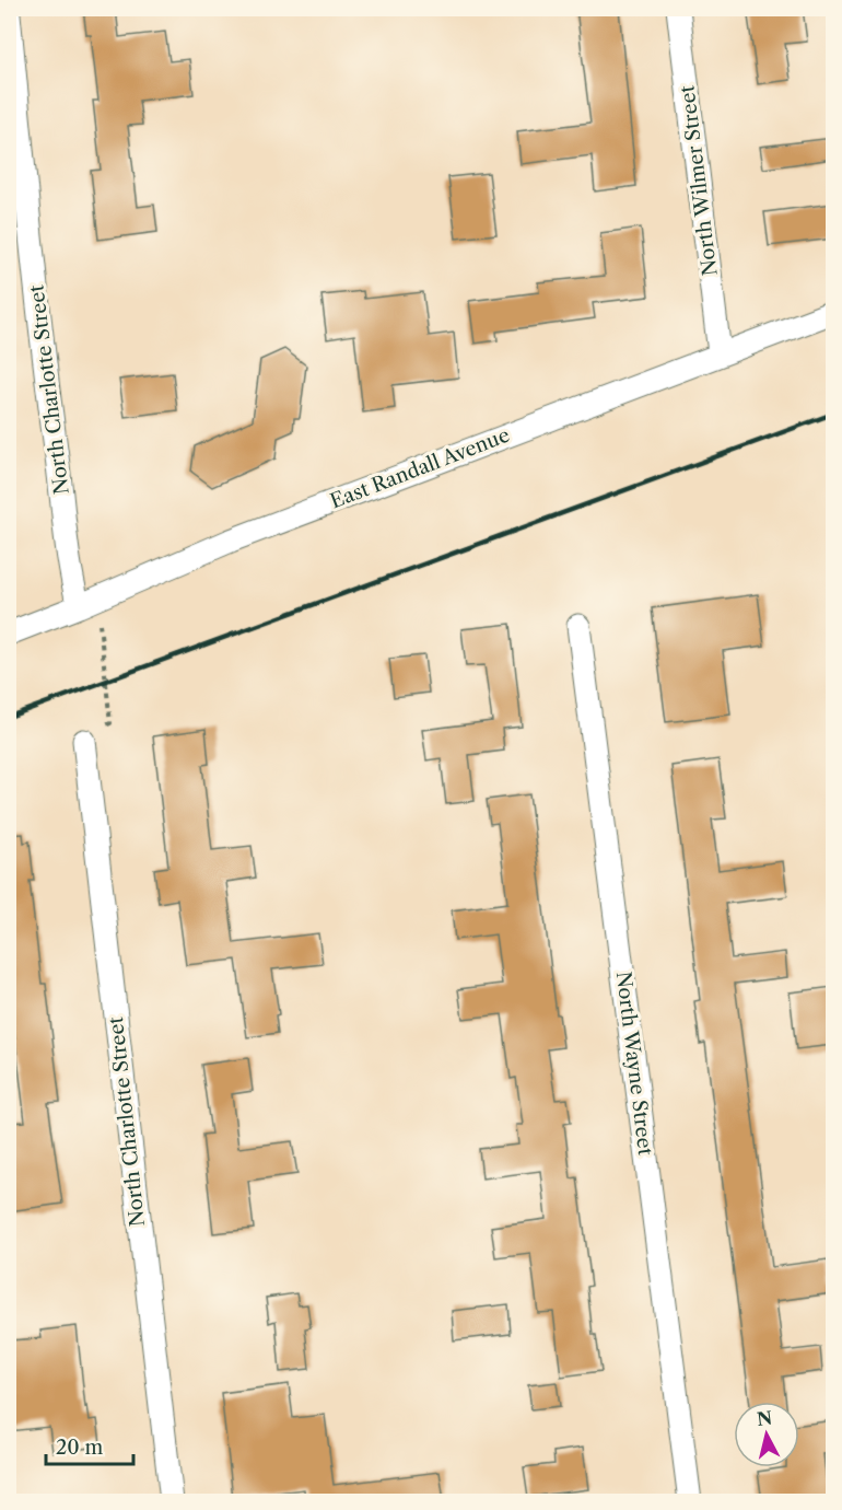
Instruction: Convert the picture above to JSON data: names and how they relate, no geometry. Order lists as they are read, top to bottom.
{
  "streets": {
    "street": [
      "North Wilmer Street",
      "North Charlotte Street",
      "East Randall Avenue",
      "North Wayne Street"
    ]
  },
  "crossings": [
    ["North Wilmer Street", "East Randall Avenue"],
    ["North Charlotte Street", "East Randall Avenue"]
  ],
  "scale_bar": "20 m",
  "north": "top"
}
